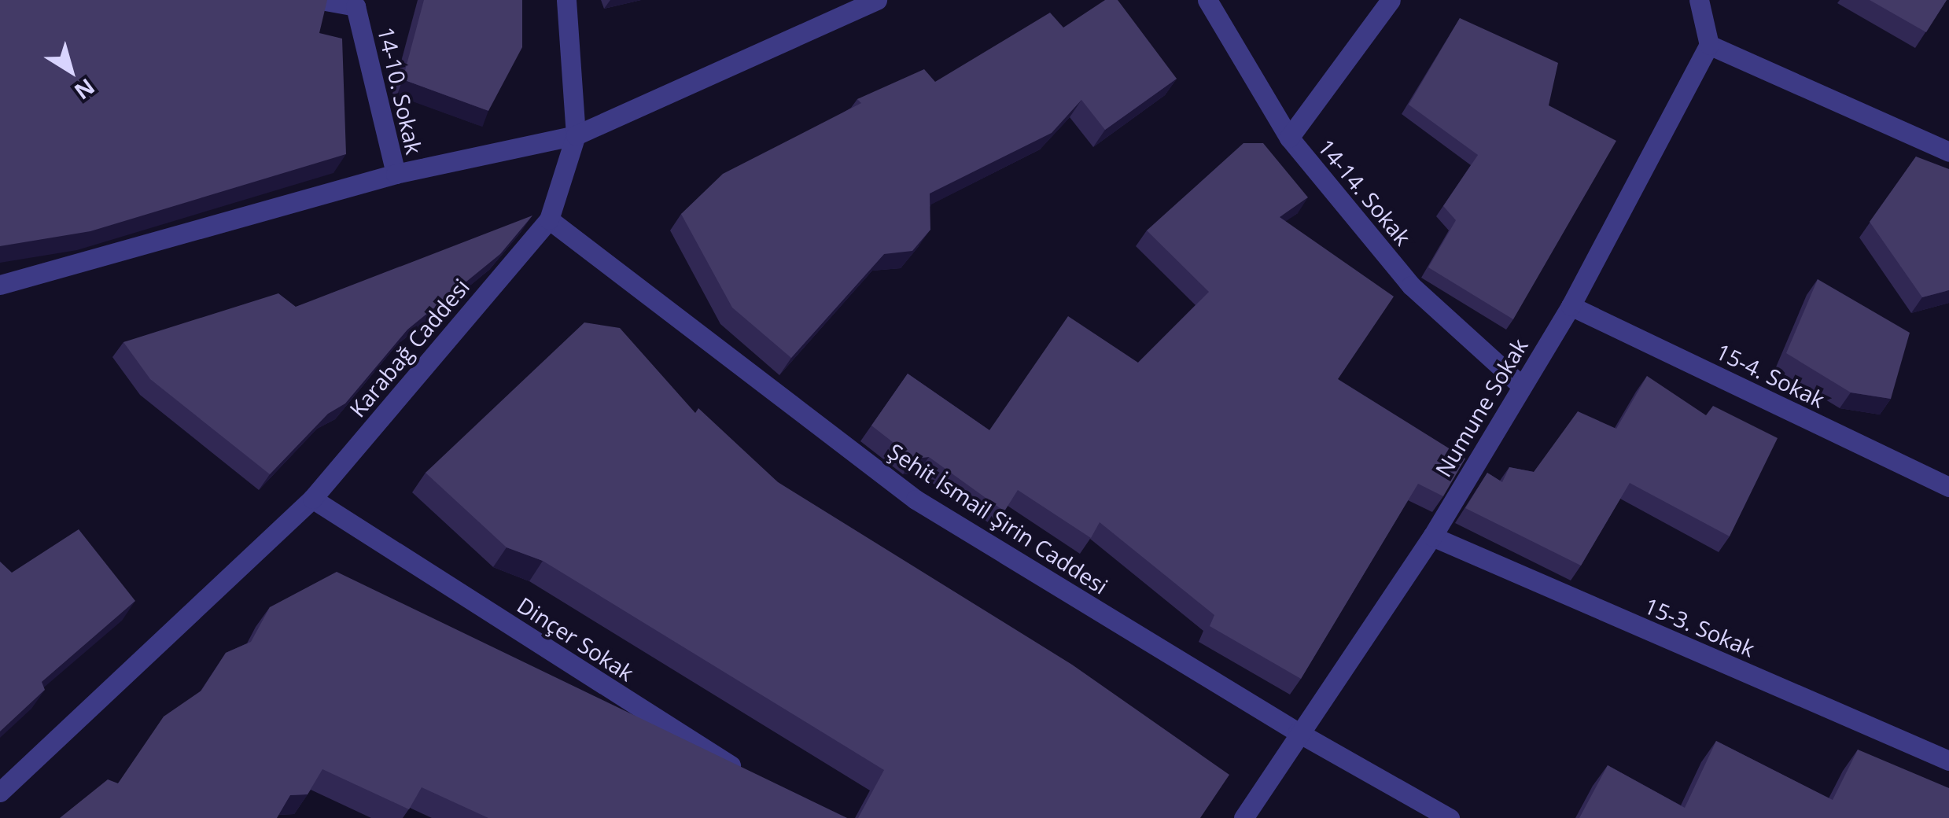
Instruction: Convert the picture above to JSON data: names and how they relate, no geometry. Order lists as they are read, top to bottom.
{
  "streets": {
    "street": [
      "14-10. Sokak",
      "14-14. Sokak",
      "Karabağ Caddesi",
      "15-4. Sokak",
      "Numune Sokak",
      "Şehit İsmail Şirin Caddesi",
      "15-3. Sokak",
      "Dinçer Sokak"
    ]
  },
  "crossings": [
    ["14-14. Sokak", "Numune Sokak"],
    ["Karabağ Caddesi", "Şehit İsmail Şirin Caddesi"],
    ["Karabağ Caddesi", "Dinçer Sokak"],
    ["15-4. Sokak", "Numune Sokak"],
    ["Numune Sokak", "Şehit İsmail Şirin Caddesi"],
    ["Numune Sokak", "15-3. Sokak"]
  ],
  "north": "bottom right"
}
